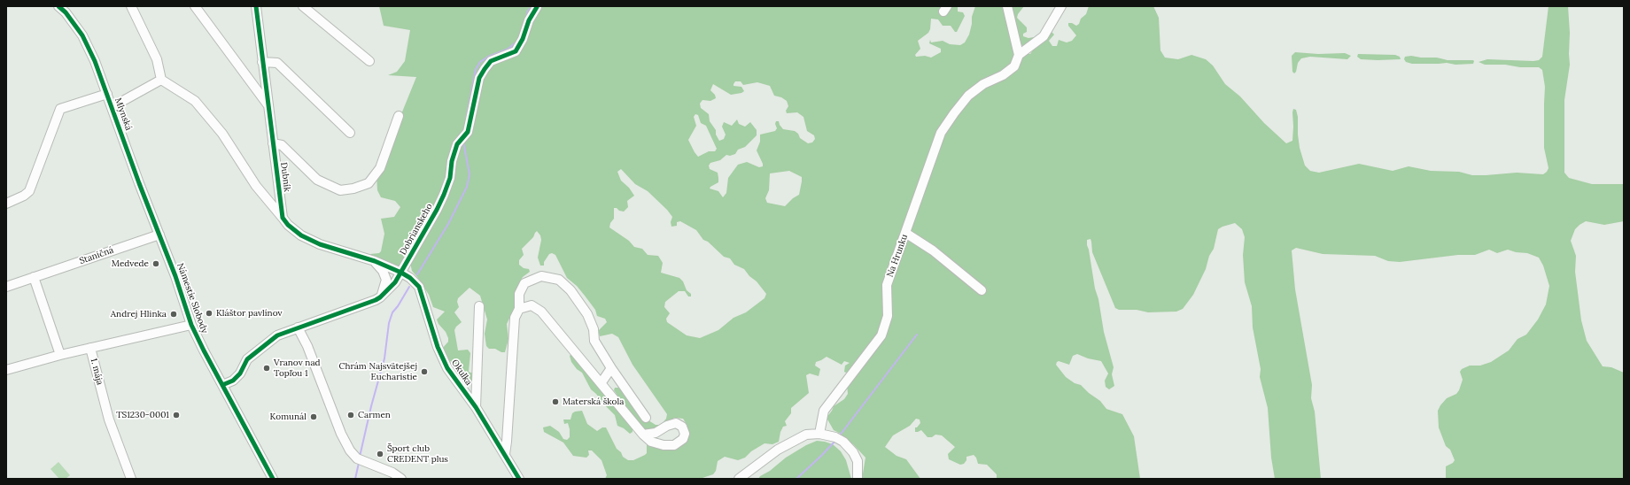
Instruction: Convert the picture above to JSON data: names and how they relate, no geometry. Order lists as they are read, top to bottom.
{
  "streets": {
    "street": [
      "Mlynská",
      "Dubník",
      "Dobrianskeho",
      "Staničná",
      "Na Hrunku",
      "Námestie Slobody",
      "1. mája",
      "Okulka"
    ]
  },
  "crossings": [
    ["Mlynská", "Staničná"],
    ["Mlynská", "Námestie Slobody"],
    ["Dobrianskeho", "Námestie Slobody"],
    ["Dobrianskeho", "Okulka"],
    ["Staničná", "Námestie Slobody"]
  ],
  "places": [
    "Medvede",
    "Kláštor pavlínov",
    "Andrej Hlinka",
    "Vranov nad Topľou 1",
    "Chrám Najsvätejšej Eucharistie",
    "Materská škola",
    "TS1230-0001",
    "Carmen",
    "Komunál",
    "Šport club CREDENT plus"
  ]
}
